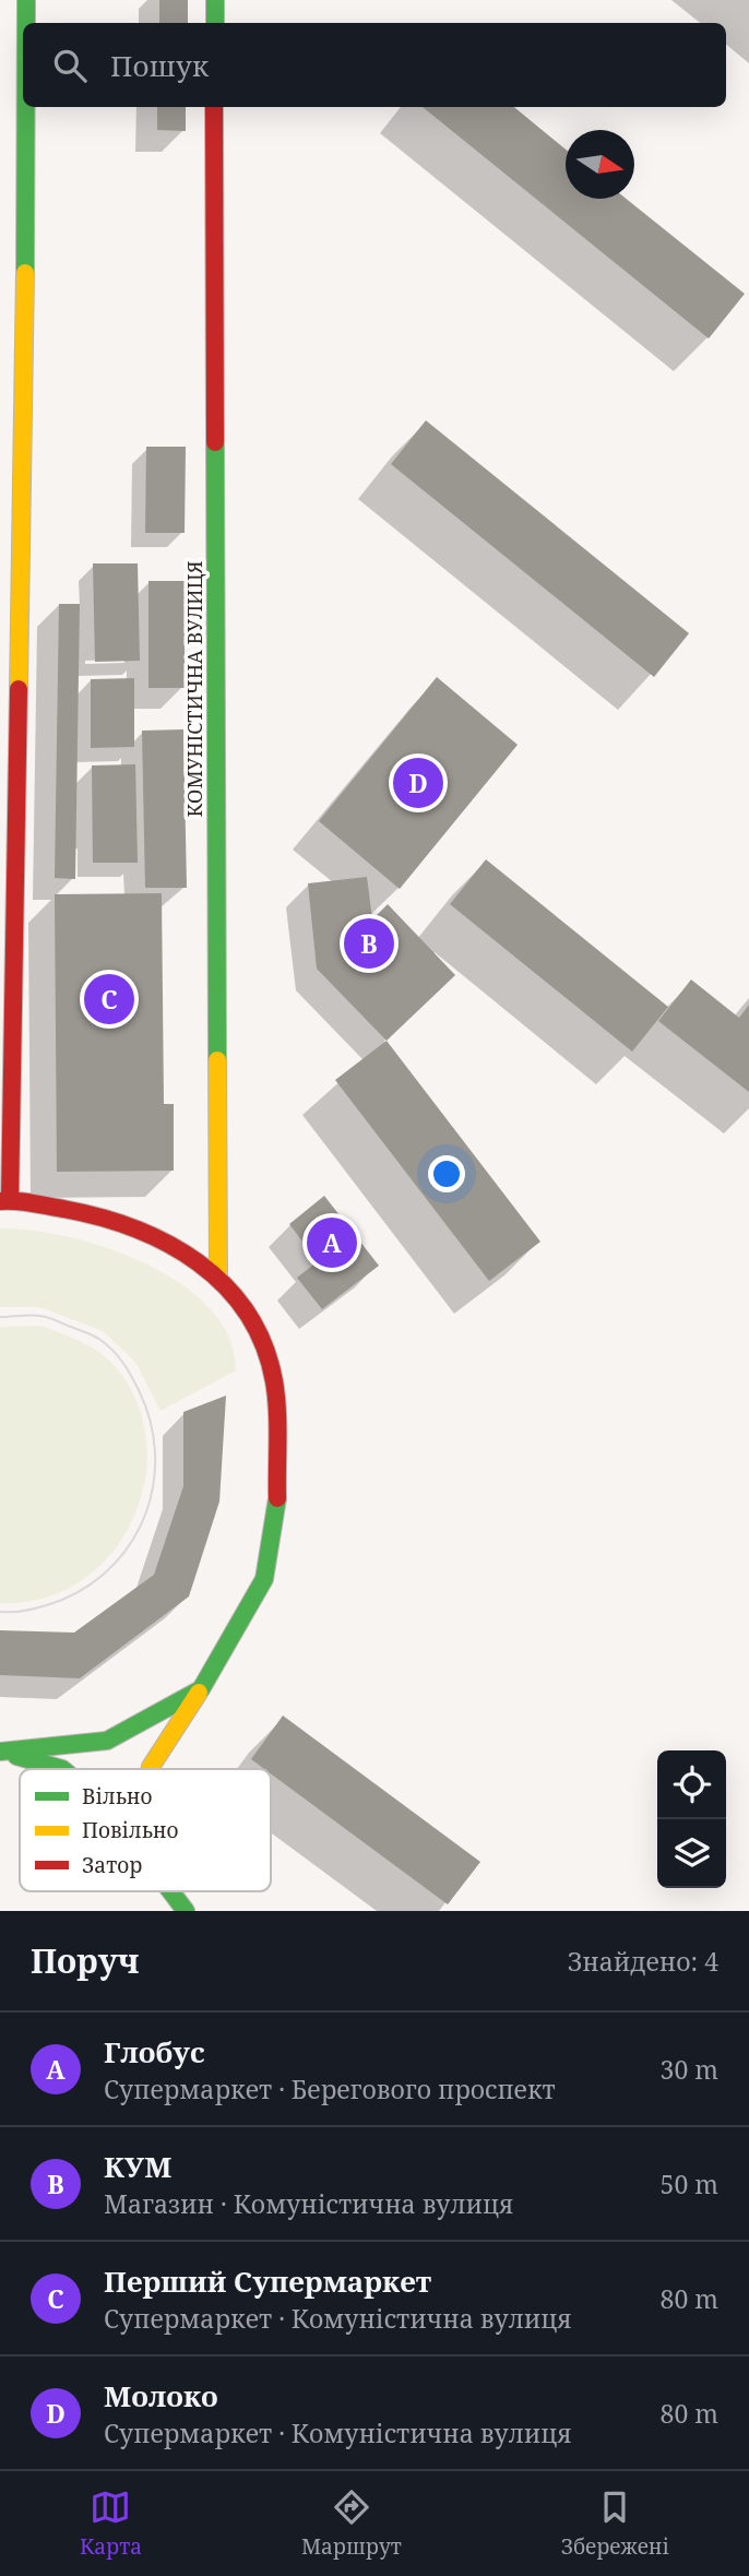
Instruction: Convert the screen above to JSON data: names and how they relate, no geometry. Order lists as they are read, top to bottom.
{
  "streets": {
    "street": ["КОМУНІСТИЧНА ВУЛИЦЯ"]
  },
  "legend": ["Вільно", "Повільно", "Затор"],
  "north": "right",
  "page": {
    "search": "Пошук",
    "pins": [
      "D",
      "B",
      "C",
      "A"
    ],
    "heading": ["Поруч", "Знайдено: 4"],
    "list": [
      {
        "mark": "A",
        "name": "Глобус",
        "note": "Супермаркет · Берегового проспект",
        "value": "30 m"
      },
      {
        "mark": "B",
        "name": "КУМ",
        "note": "Магазин · Комуністична вулиця",
        "value": "50 m"
      },
      {
        "mark": "C",
        "name": "Перший Супермаркет",
        "note": "Супермаркет · Комуністична вулиця",
        "value": "80 m"
      },
      {
        "mark": "D",
        "name": "Молоко",
        "note": "Супермаркет · Комуністична вулиця",
        "value": "80 m"
      }
    ],
    "nav": ["Карта", "Маршрут", "Збережені"]
  }
}
